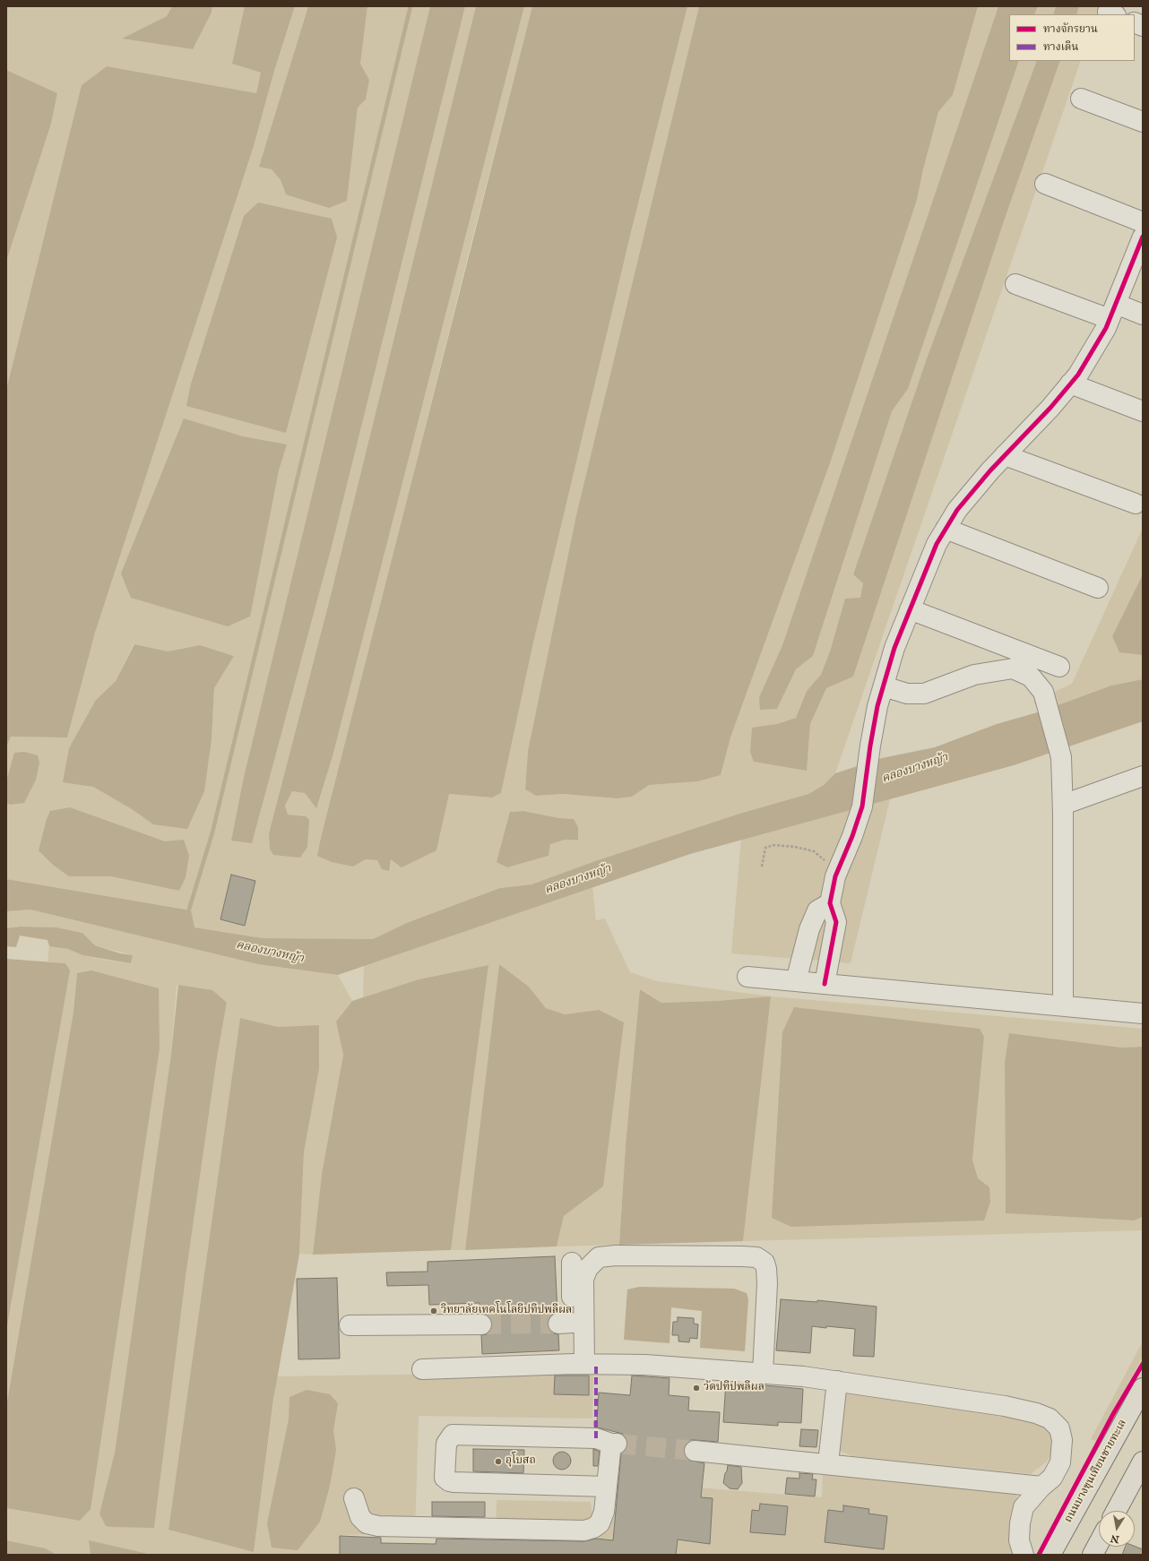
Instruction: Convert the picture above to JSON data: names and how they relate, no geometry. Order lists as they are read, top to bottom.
{
  "streets": {
    "main road": ["ถนนบางขุนเทียนชายทะเล"]
  },
  "water": ["คลองบางหญ้า"],
  "places": ["วิทยาลัยเทคโนโลยีปทีปพลีผล", "วัดปทีปพลีผล", "อุโบสถ"],
  "legend": ["ทางจักรยาน", "ทางเดิน"],
  "north": "bottom"
}
